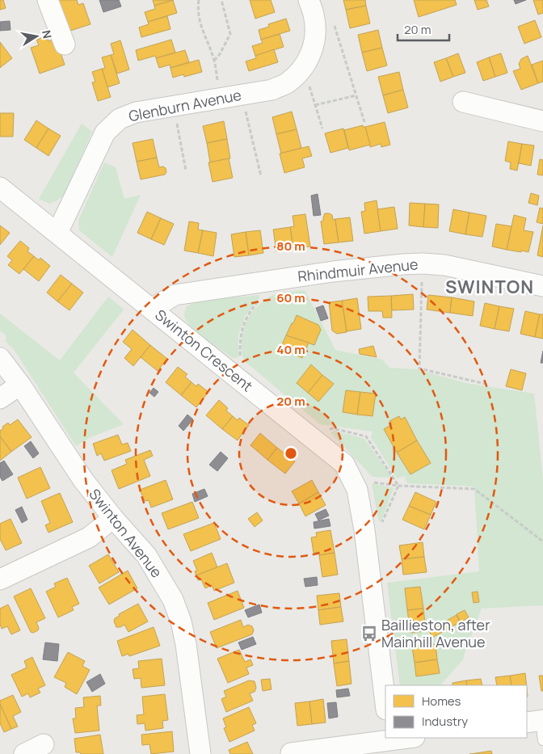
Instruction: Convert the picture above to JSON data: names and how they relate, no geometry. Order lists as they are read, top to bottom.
{
  "streets": {
    "street": [
      "Glenburn Avenue",
      "Rhindmuir Avenue",
      "Swinton Crescent",
      "Swinton Avenue"
    ]
  },
  "crossings": [
    ["Glenburn Avenue", "Swinton Crescent"],
    ["Rhindmuir Avenue", "Swinton Crescent"]
  ],
  "districts": ["SWINTON"],
  "places": {
    "bus stop": ["Baillieston, after Mainhill Avenue"]
  },
  "legend": ["Homes", "Industry"],
  "scale_bar": "20 m",
  "north": "right",
  "rings": [
    "80 m",
    "60 m",
    "40 m",
    "20 m"
  ]
}
